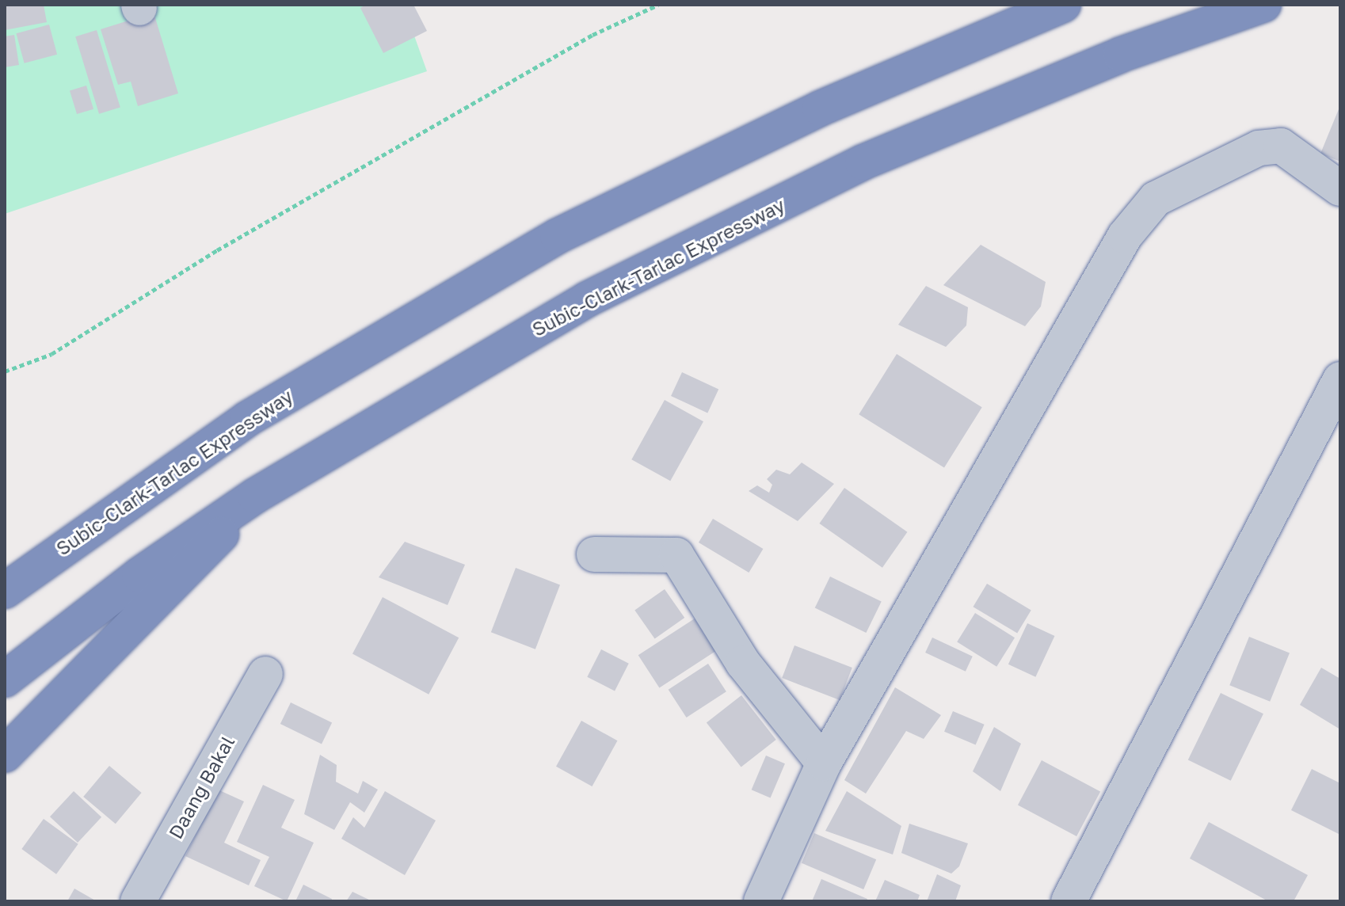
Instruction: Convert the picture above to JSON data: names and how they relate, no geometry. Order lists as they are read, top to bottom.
{
  "streets": {
    "highway": ["Subic-Clark-Tarlac Expressway"],
    "street": ["Daang Bakal"]
  }
}
